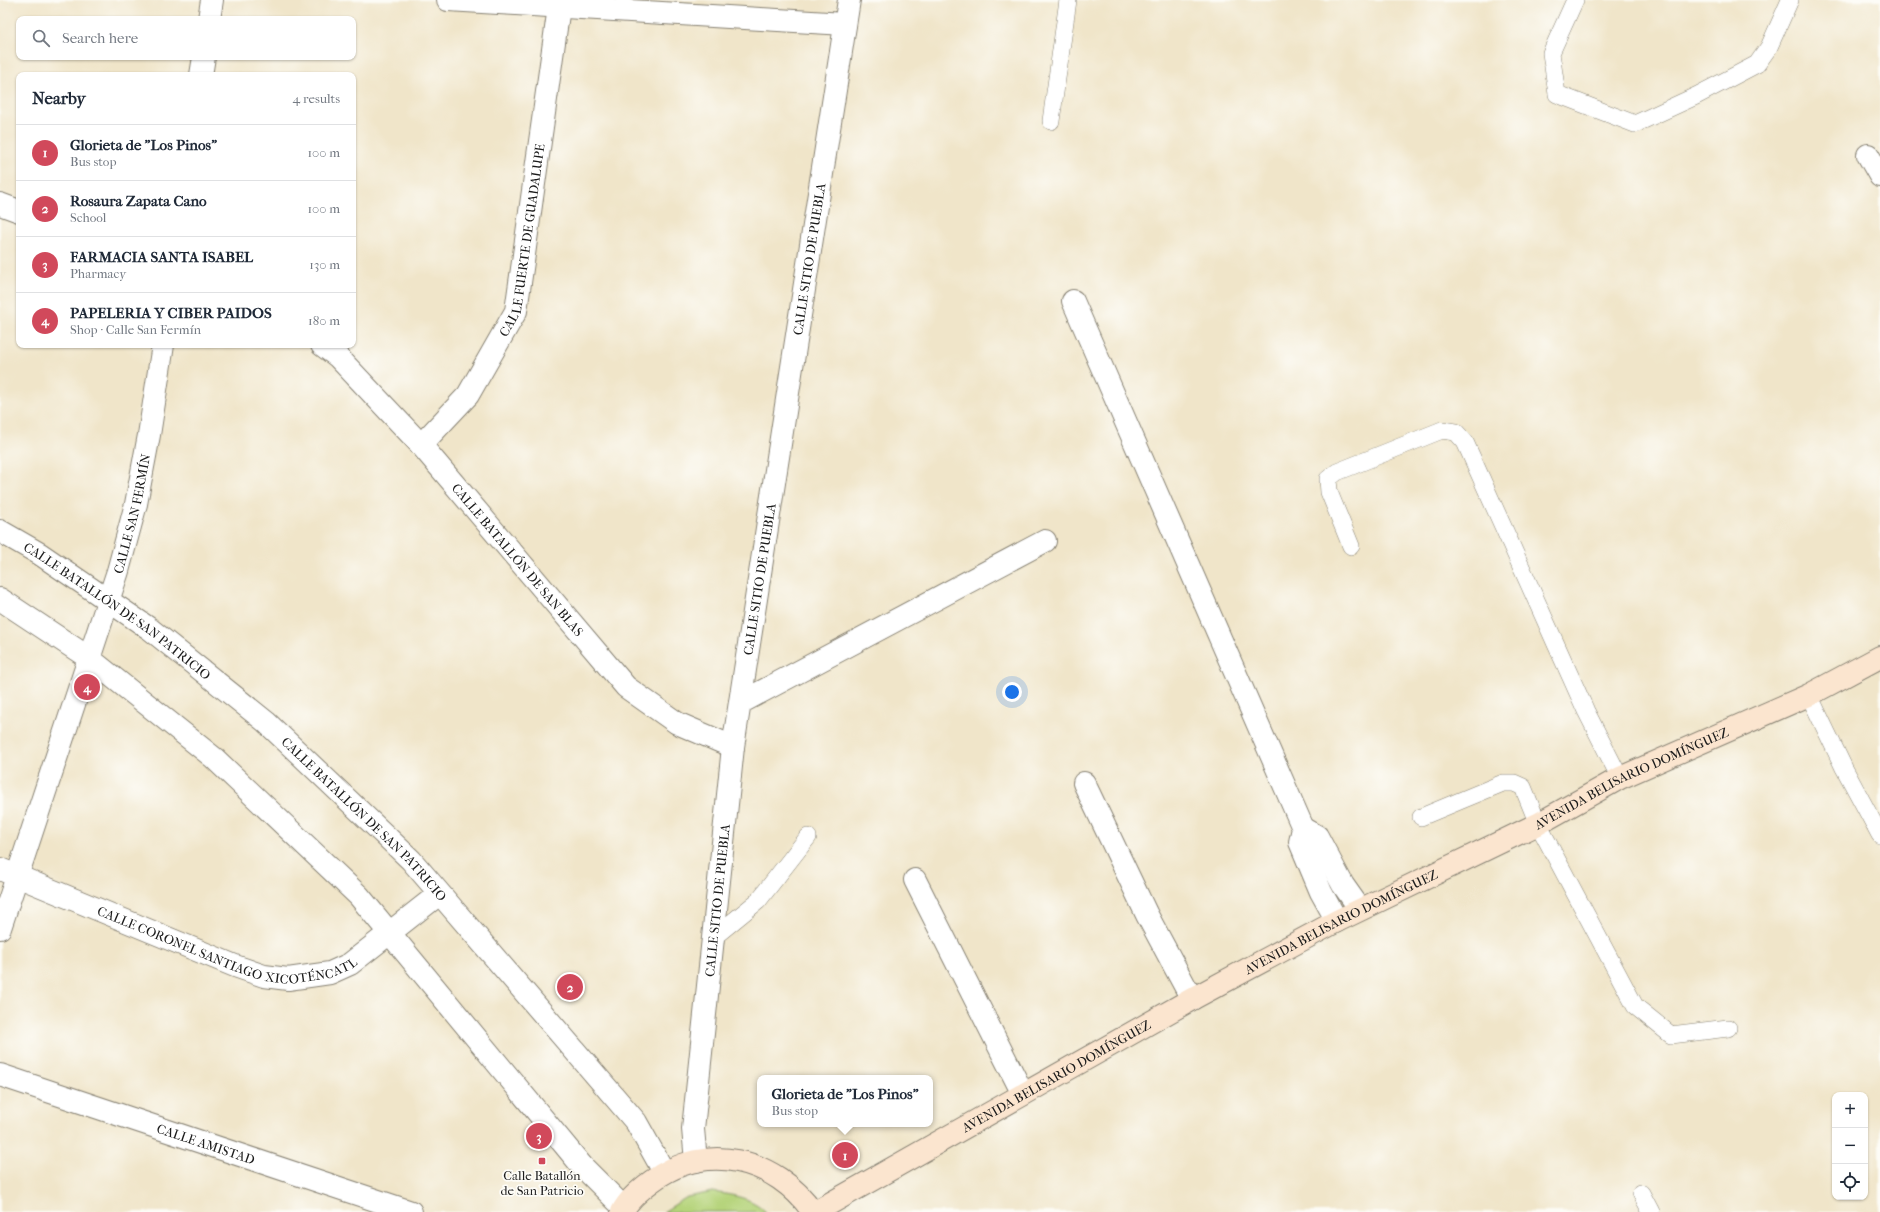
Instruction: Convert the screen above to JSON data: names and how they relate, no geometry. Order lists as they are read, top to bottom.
{
  "streets": {
    "main road": ["AVENIDA BELISARIO DOMÍNGUEZ"],
    "street": [
      "CALLE FUERTE DE GUADALUPE",
      "CALLE SITIO DE PUEBLA",
      "CALLE SAN FERMÍN",
      "CALLE BATALLÓN DE SAN BLAS",
      "CALLE BATALLÓN DE SAN PATRICIO",
      "CALLE CORONEL SANTIAGO XICOTÉNCATL",
      "CALLE AMISTAD"
    ]
  },
  "crossings": [
    ["CALLE FUERTE DE GUADALUPE", "CALLE BATALLÓN DE SAN BLAS"],
    ["CALLE SITIO DE PUEBLA", "CALLE BATALLÓN DE SAN BLAS"],
    ["CALLE SAN FERMÍN", "CALLE BATALLÓN DE SAN PATRICIO"],
    ["CALLE SAN FERMÍN", "CALLE CORONEL SANTIAGO XICOTÉNCATL"],
    ["CALLE BATALLÓN DE SAN PATRICIO", "CALLE CORONEL SANTIAGO XICOTÉNCATL"]
  ],
  "places": {
    "transit": ["Calle Batallón de San Patricio"]
  },
  "page": {
    "search": "Search here",
    "heading": ["Nearby", "4 results"],
    "list": [
      {
        "mark": "1",
        "name": "Glorieta de \"Los Pinos\"",
        "note": "Bus stop",
        "value": "100 m"
      },
      {
        "mark": "2",
        "name": "Rosaura Zapata Cano",
        "note": "School",
        "value": "100 m"
      },
      {
        "mark": "3",
        "name": "FARMACIA SANTA ISABEL",
        "note": "Pharmacy",
        "value": "130 m"
      },
      {
        "mark": "4",
        "name": "PAPELERIA Y CIBER PAIDOS",
        "note": "Shop · Calle San Fermín",
        "value": "180 m"
      }
    ],
    "pins": [
      "4",
      "2",
      "3",
      "1"
    ],
    "popup": ["Glorieta de \"Los Pinos\"", "Bus stop"],
    "map_buttons": ["+", "−"]
  }
}
